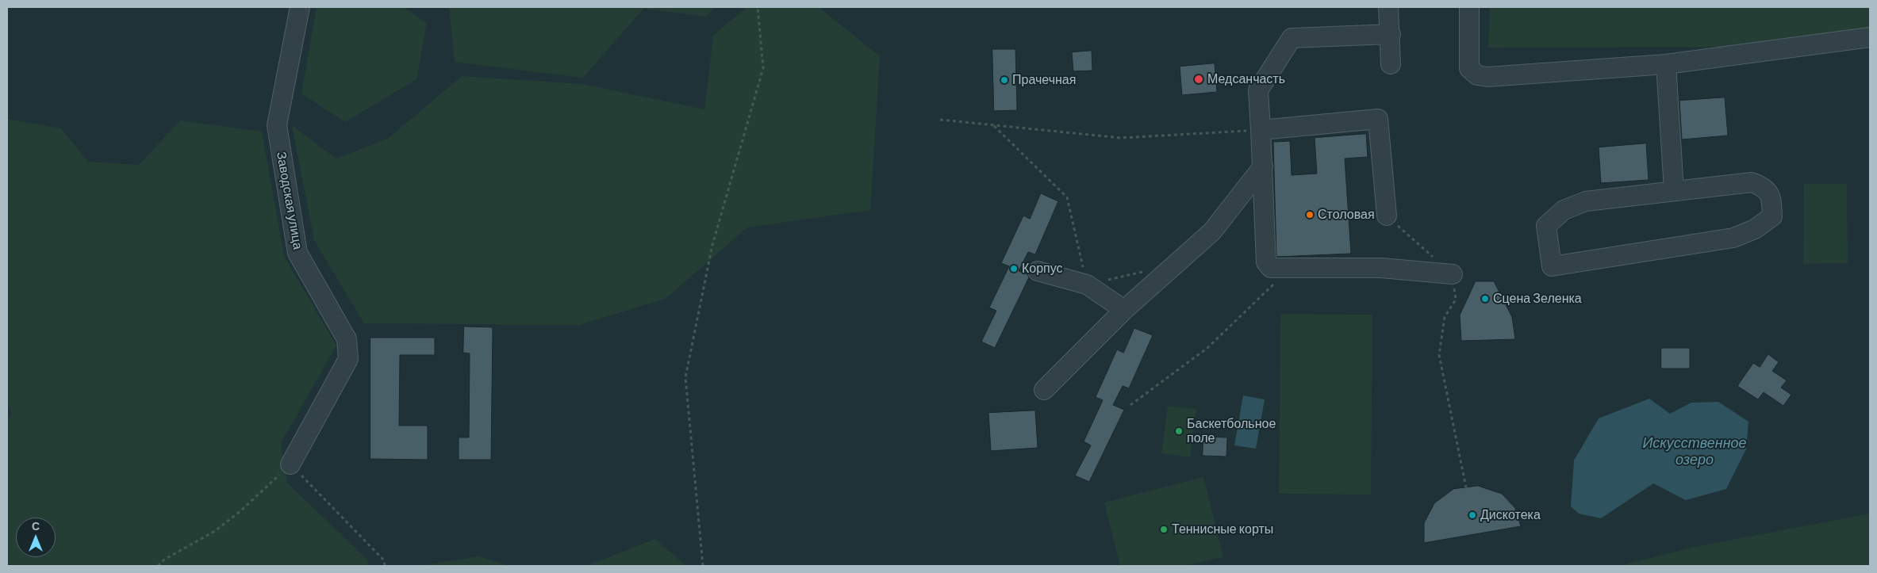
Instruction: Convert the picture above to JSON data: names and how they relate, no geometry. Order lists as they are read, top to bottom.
{
  "streets": {
    "street": ["Заводская улица"]
  },
  "water": ["Искусственное озеро"],
  "places": [
    "Медсанчасть",
    "Прачечная",
    "Столовая",
    "Корпус",
    "Сцена Зеленка",
    "Баскетбольное поле",
    "Дискотека",
    "Теннисные корты"
  ],
  "north": "top"
}
